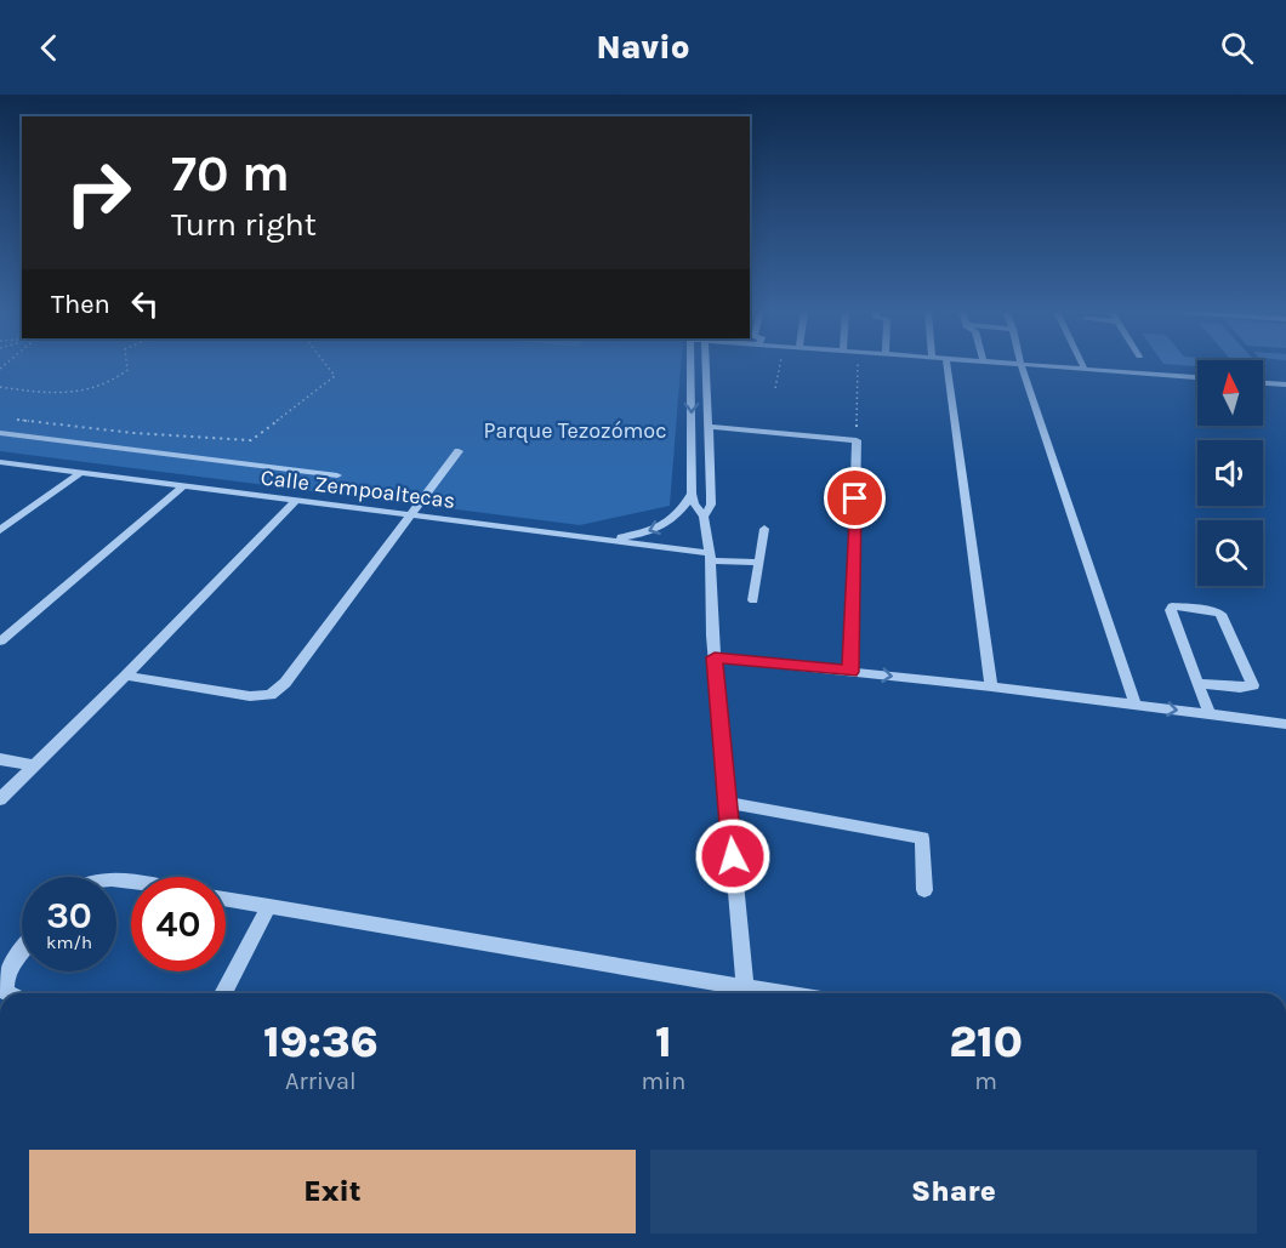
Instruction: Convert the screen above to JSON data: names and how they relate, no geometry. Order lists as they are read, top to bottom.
{
  "streets": {
    "street": ["Calle Zempoaltecas"]
  },
  "parks": ["Parque Tezozómoc"],
  "north": "top",
  "page": {
    "header": "Navio",
    "turn": ["70 m", "Turn right"],
    "then": "Then",
    "speed": "30 km/h",
    "limit": "40",
    "eta": [
      "19:36",
      "Arrival",
      "1",
      "min",
      "210",
      "m"
    ],
    "buttons": ["Exit", "Share"]
  }
}
